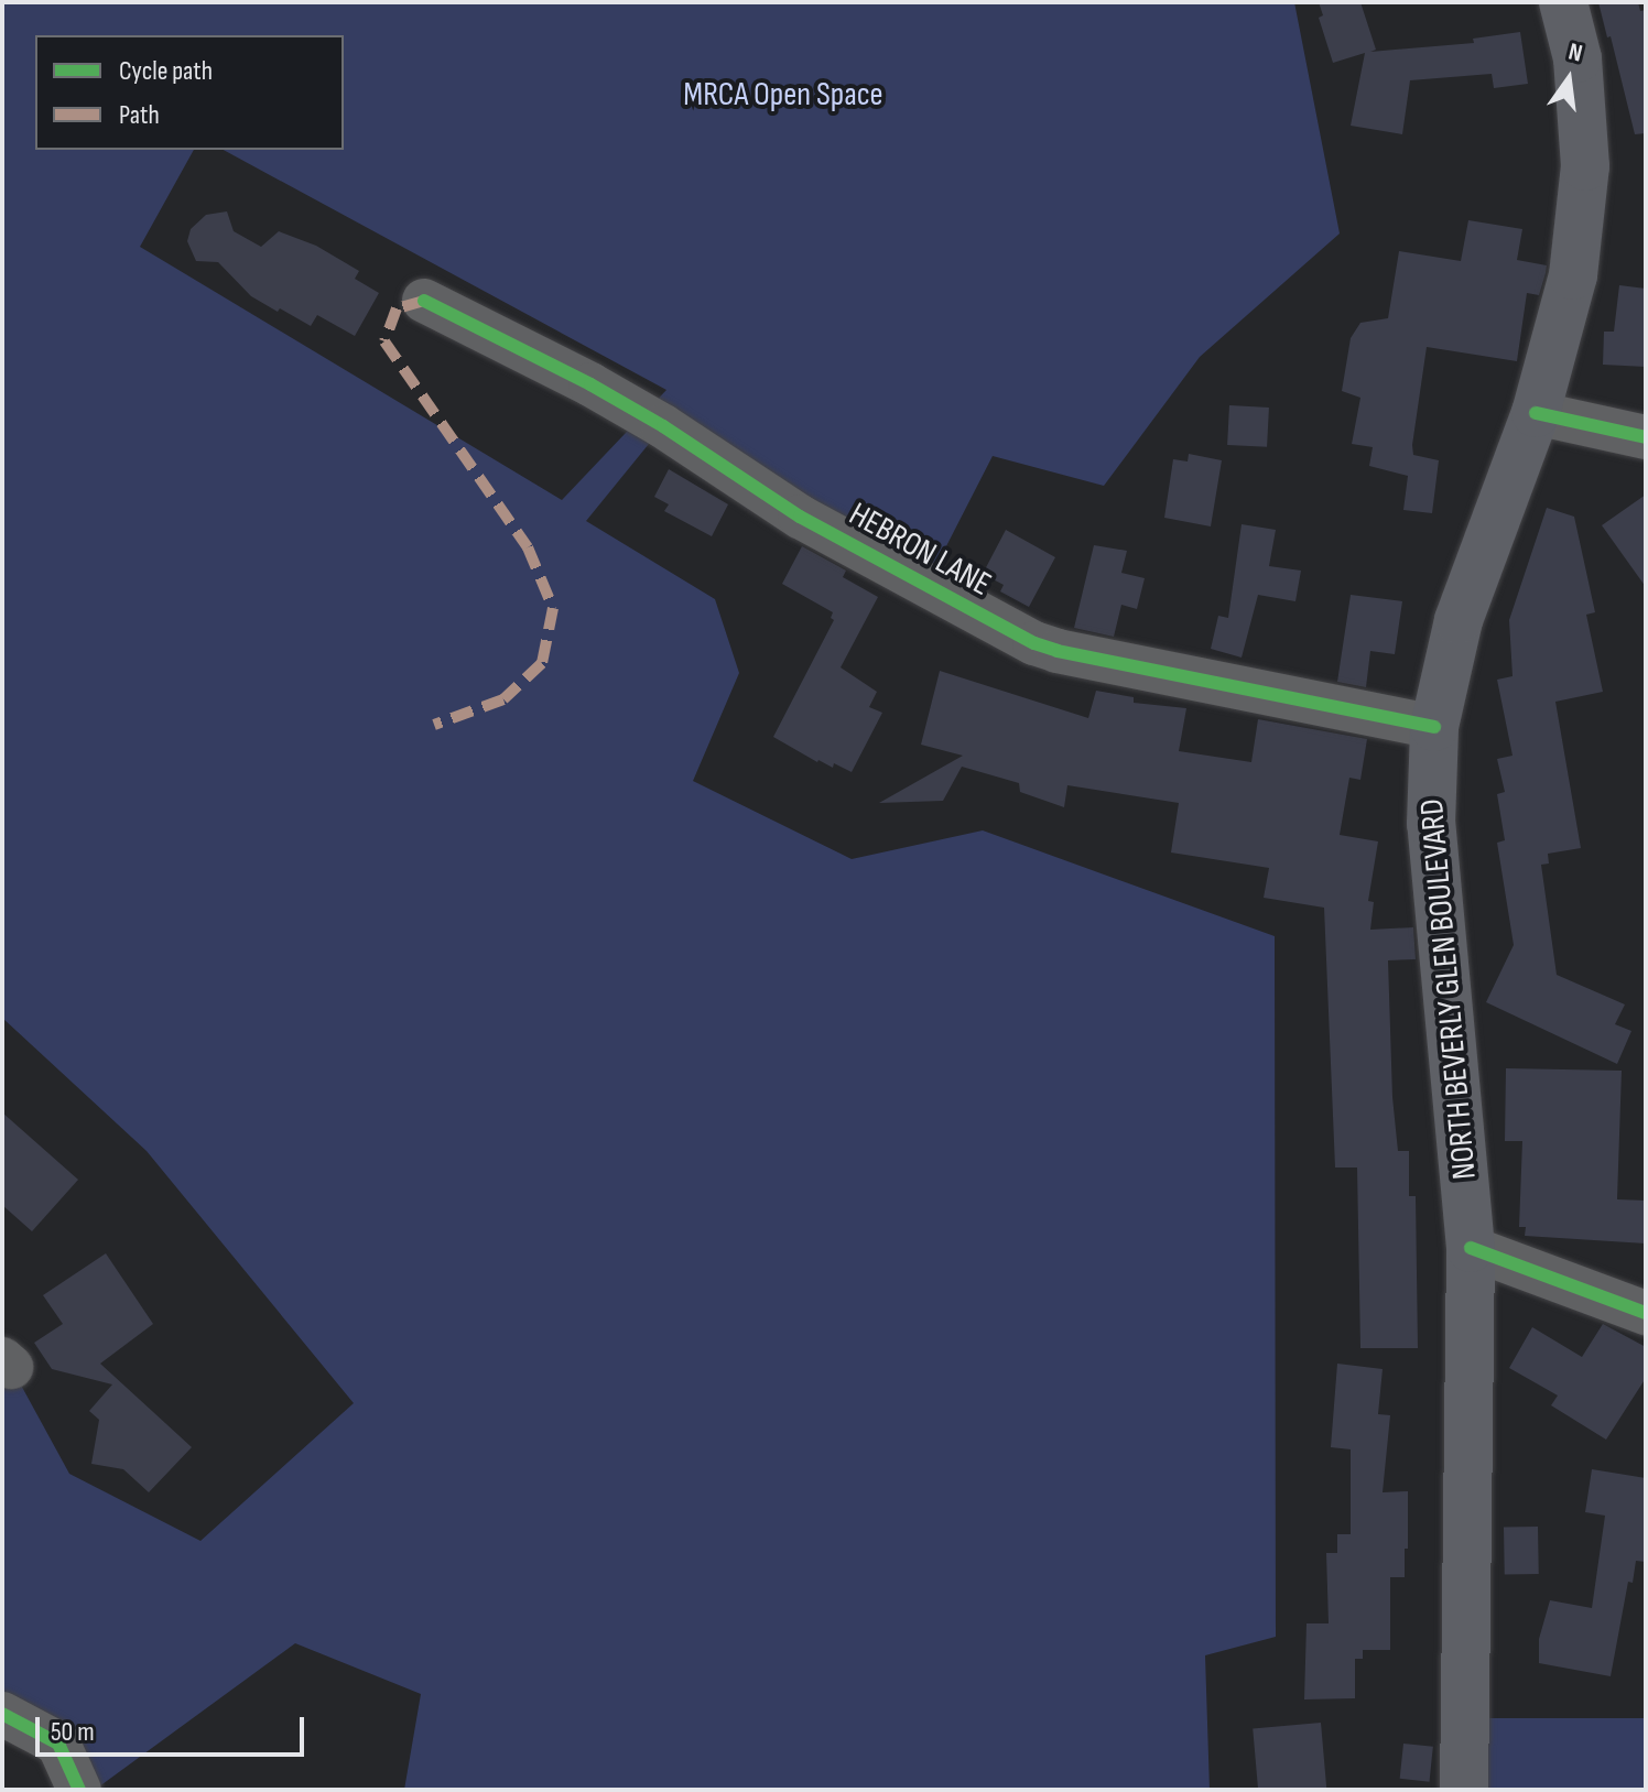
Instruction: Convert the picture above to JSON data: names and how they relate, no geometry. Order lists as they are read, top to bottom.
{
  "streets": {
    "main road": ["NORTH BEVERLY GLEN BOULEVARD"],
    "street": ["HEBRON LANE"]
  },
  "crossings": [
    ["HEBRON LANE", "NORTH BEVERLY GLEN BOULEVARD"]
  ],
  "parks": ["MRCA Open Space"],
  "legend": ["Cycle path", "Path"],
  "scale_bar": "50 m",
  "north": "top"
}
